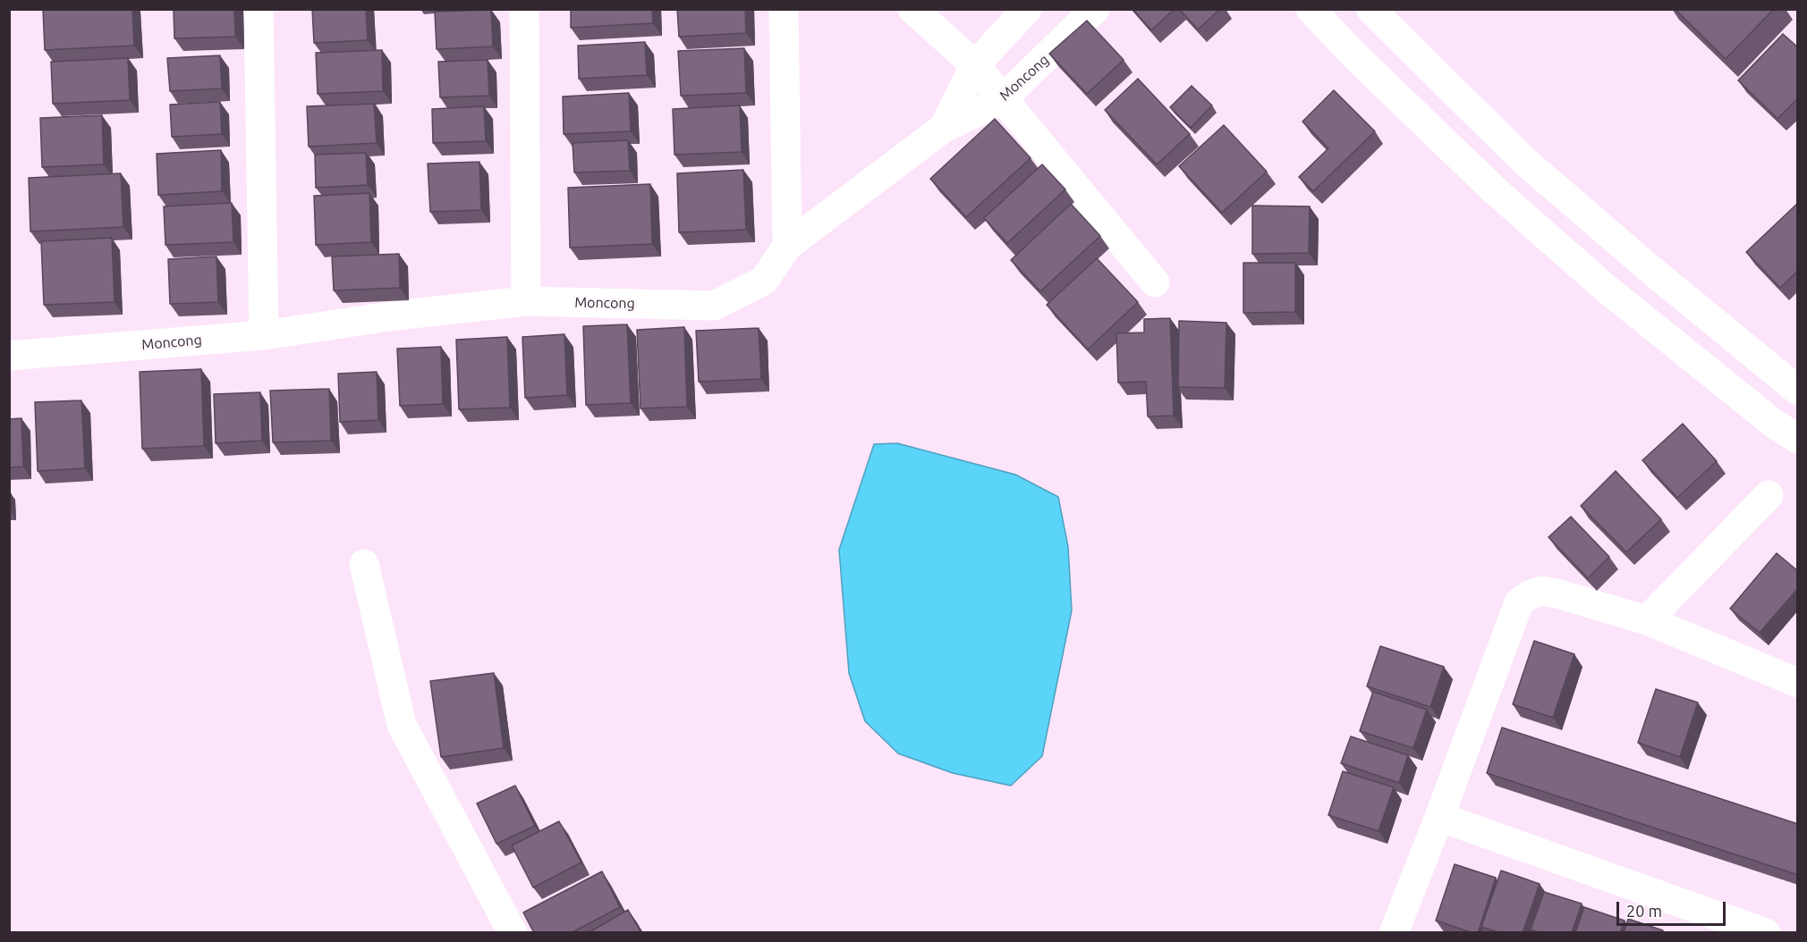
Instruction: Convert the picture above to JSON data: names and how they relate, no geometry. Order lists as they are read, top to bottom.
{
  "streets": {
    "street": ["Moncong"]
  },
  "scale_bar": "20 m"
}
